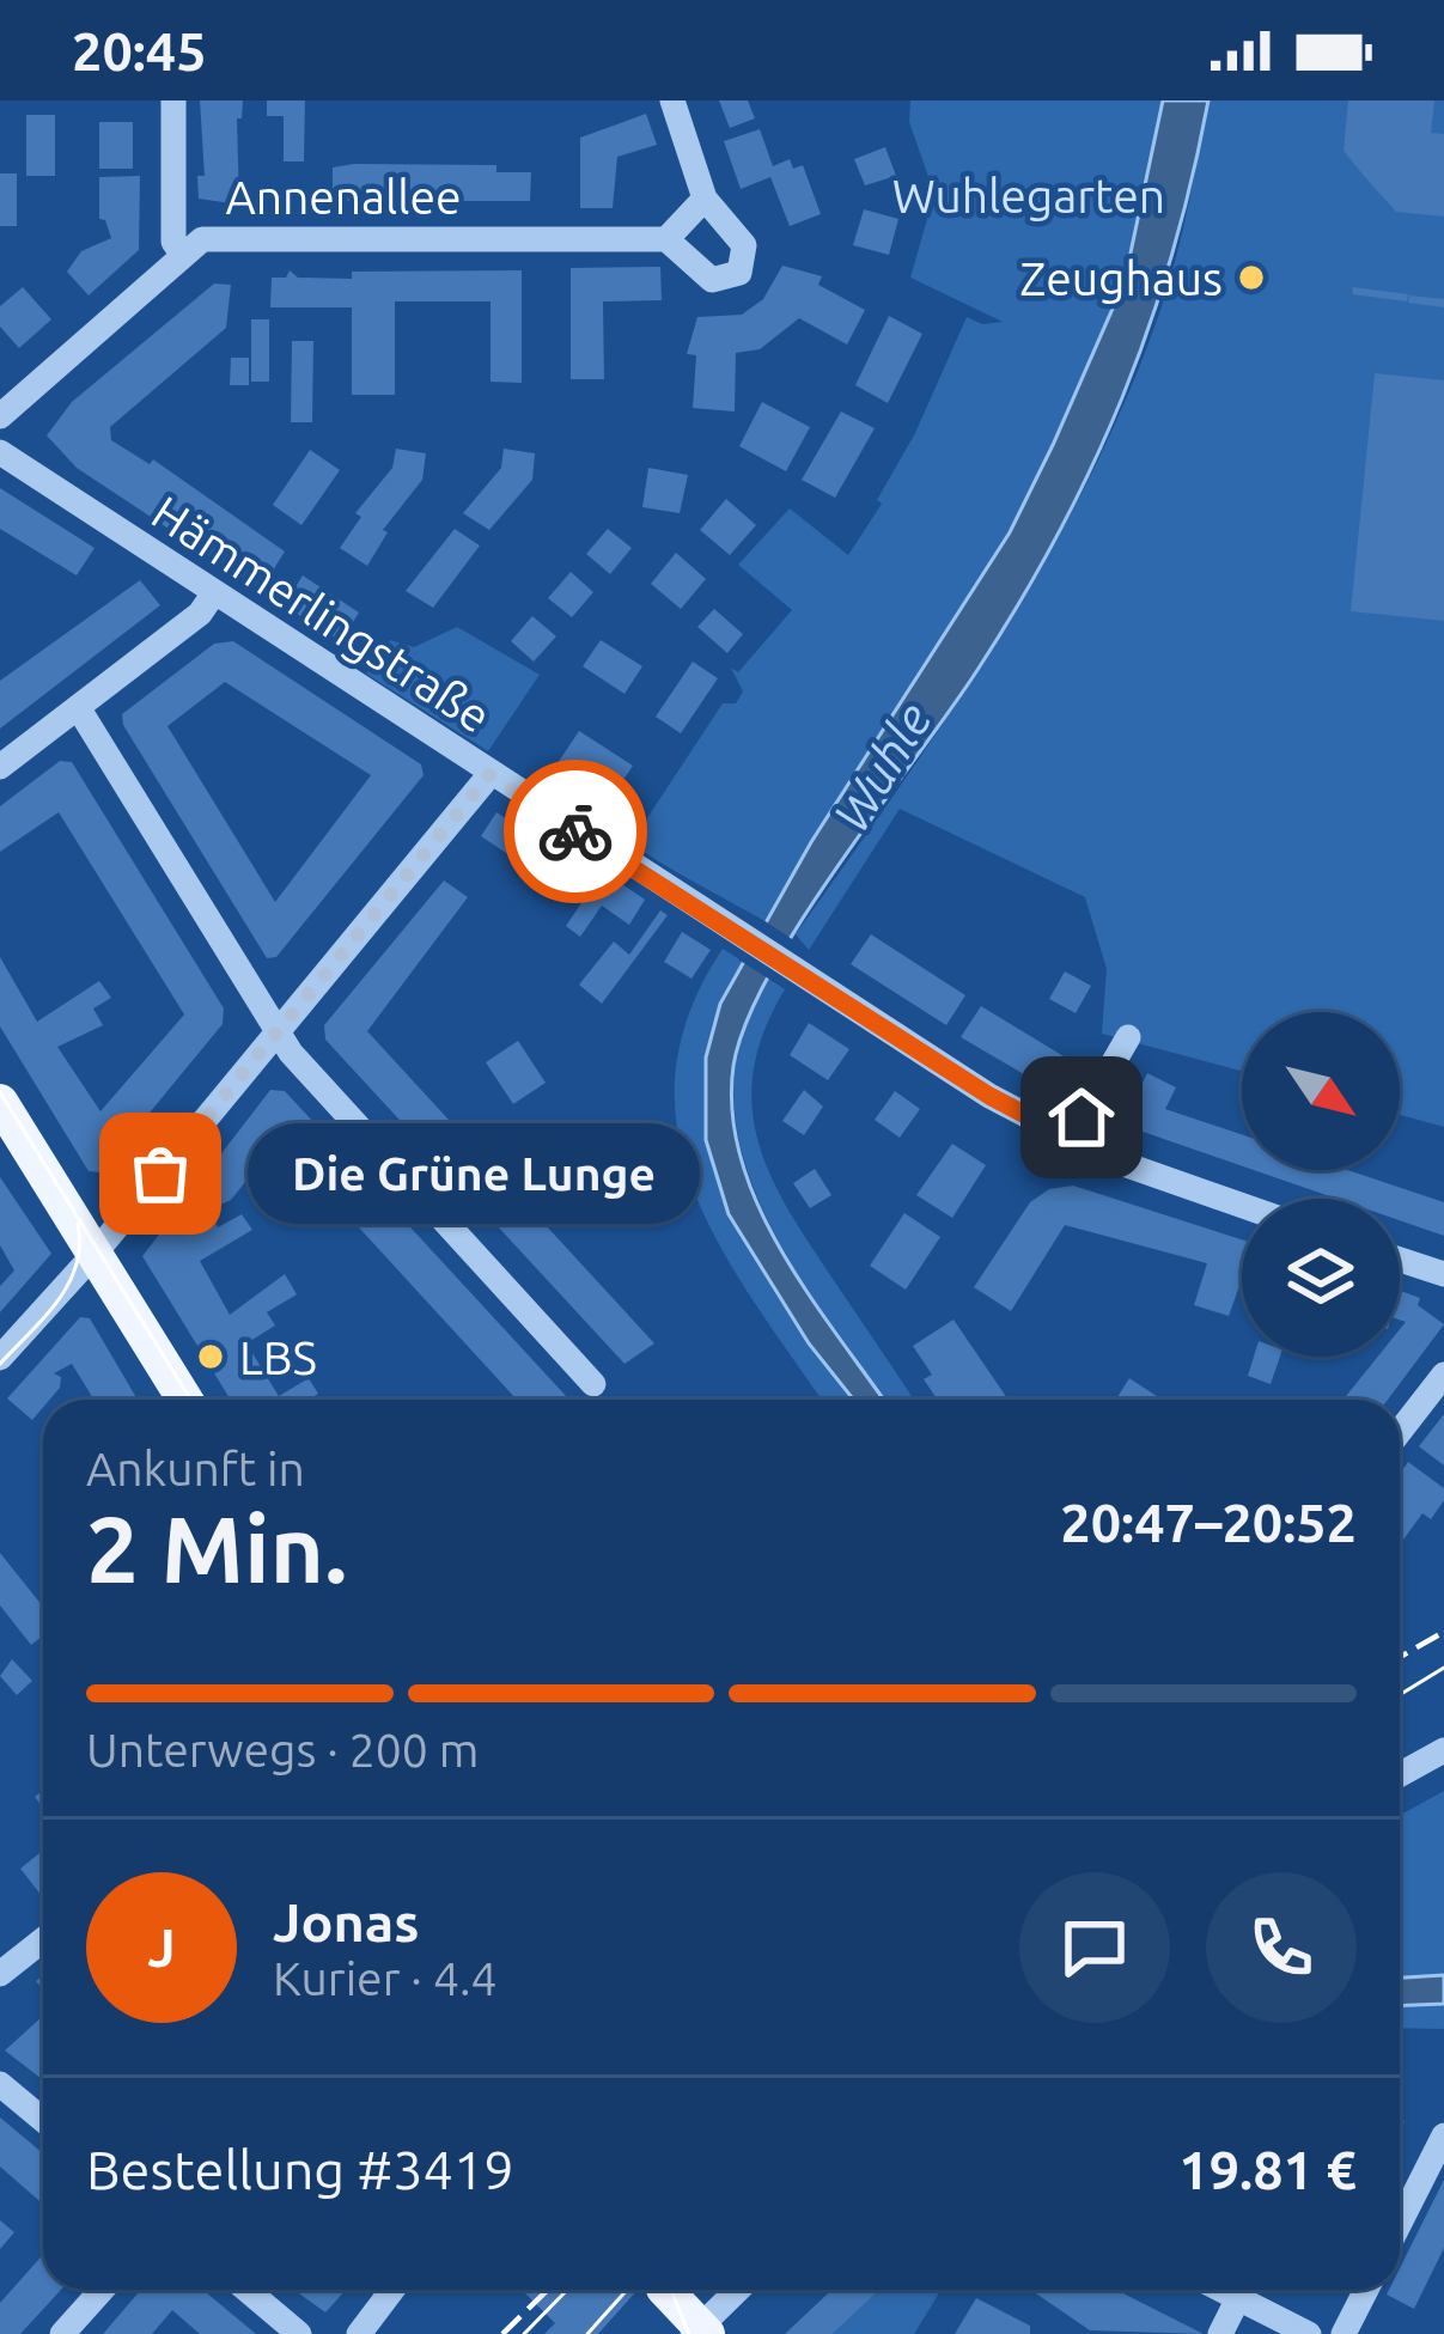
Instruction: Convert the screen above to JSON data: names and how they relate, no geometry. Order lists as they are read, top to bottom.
{
  "streets": {
    "street": ["Annenallee", "Hämmerlingstraße"]
  },
  "water": ["Wuhle"],
  "parks": ["Wuhlegarten"],
  "places": ["Zeughaus", "Die Grüne Lunge", "LBS"],
  "north": "bottom right",
  "page": {
    "status": "20:45",
    "bubble": "Die Grüne Lunge",
    "heading": ["2 Min.", "Ankunft in", "20:47–20:52"],
    "panel": [
      "Jonas",
      "Kurier · 4.4",
      "Bestellung #3419",
      "19.81 €"
    ],
    "bar": "Unterwegs · 200 m",
    "round": "J"
  }
}
